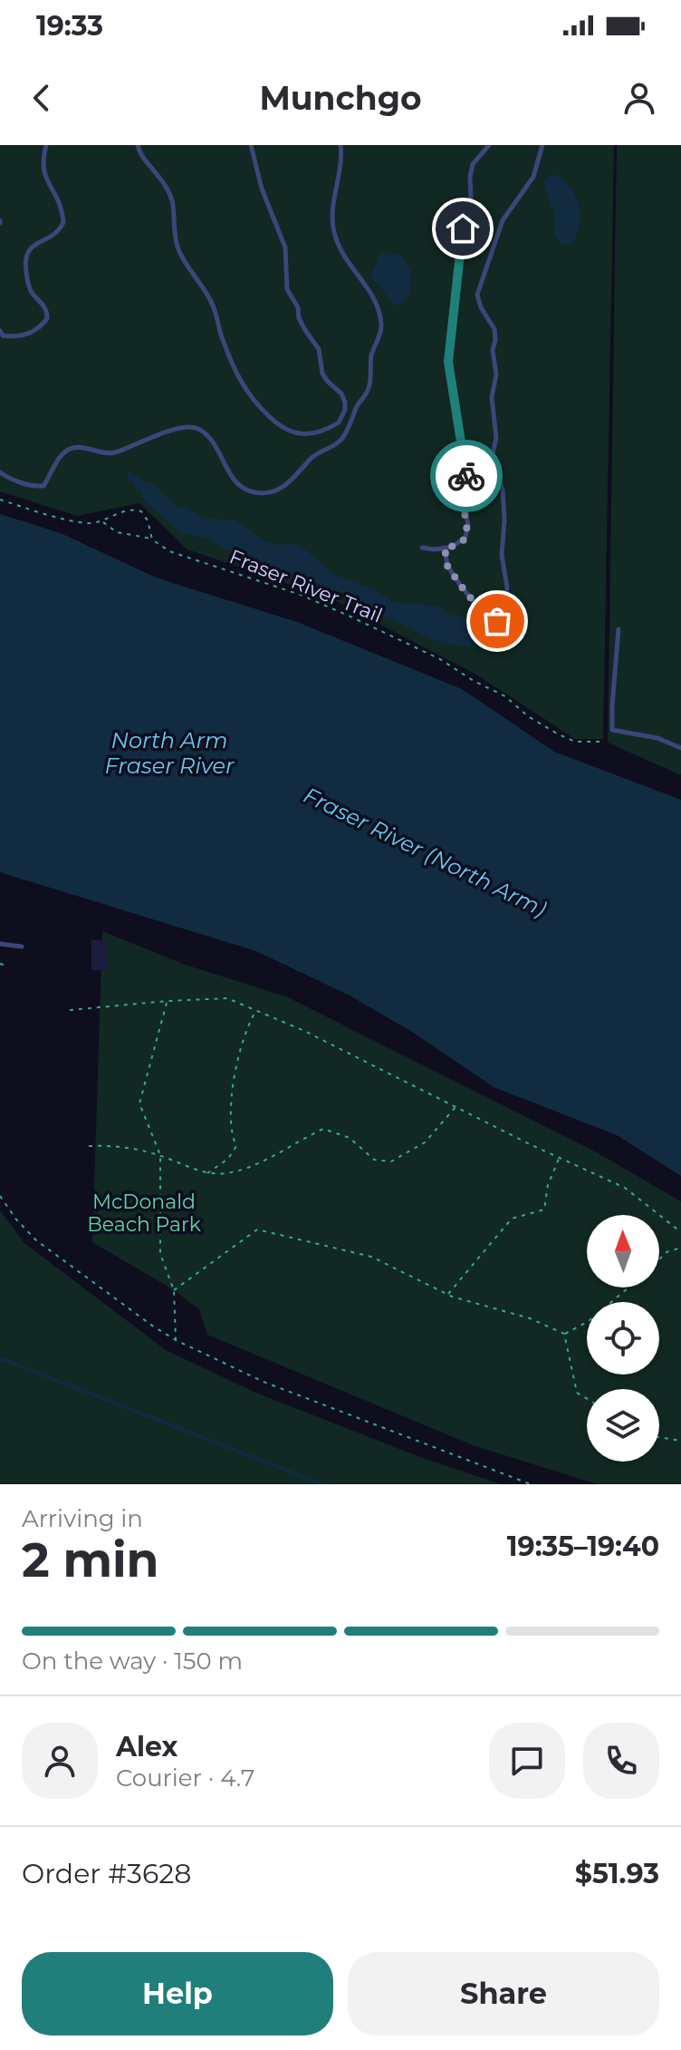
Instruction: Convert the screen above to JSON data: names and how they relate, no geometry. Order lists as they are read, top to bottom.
{
  "streets": {
    "path": ["Fraser River Trail"]
  },
  "water": ["North Arm Fraser River", "Fraser River (North Arm)"],
  "parks": ["McDonald Beach Park"],
  "north": "top",
  "page": {
    "status": "19:33",
    "header": "Munchgo",
    "heading": ["2 min", "Arriving in", "19:35–19:40"],
    "panel": [
      "Alex",
      "Courier · 4.7",
      "Order #3628",
      "$51.93"
    ],
    "bar": "On the way · 150 m",
    "buttons": ["Help", "Share"]
  }
}
